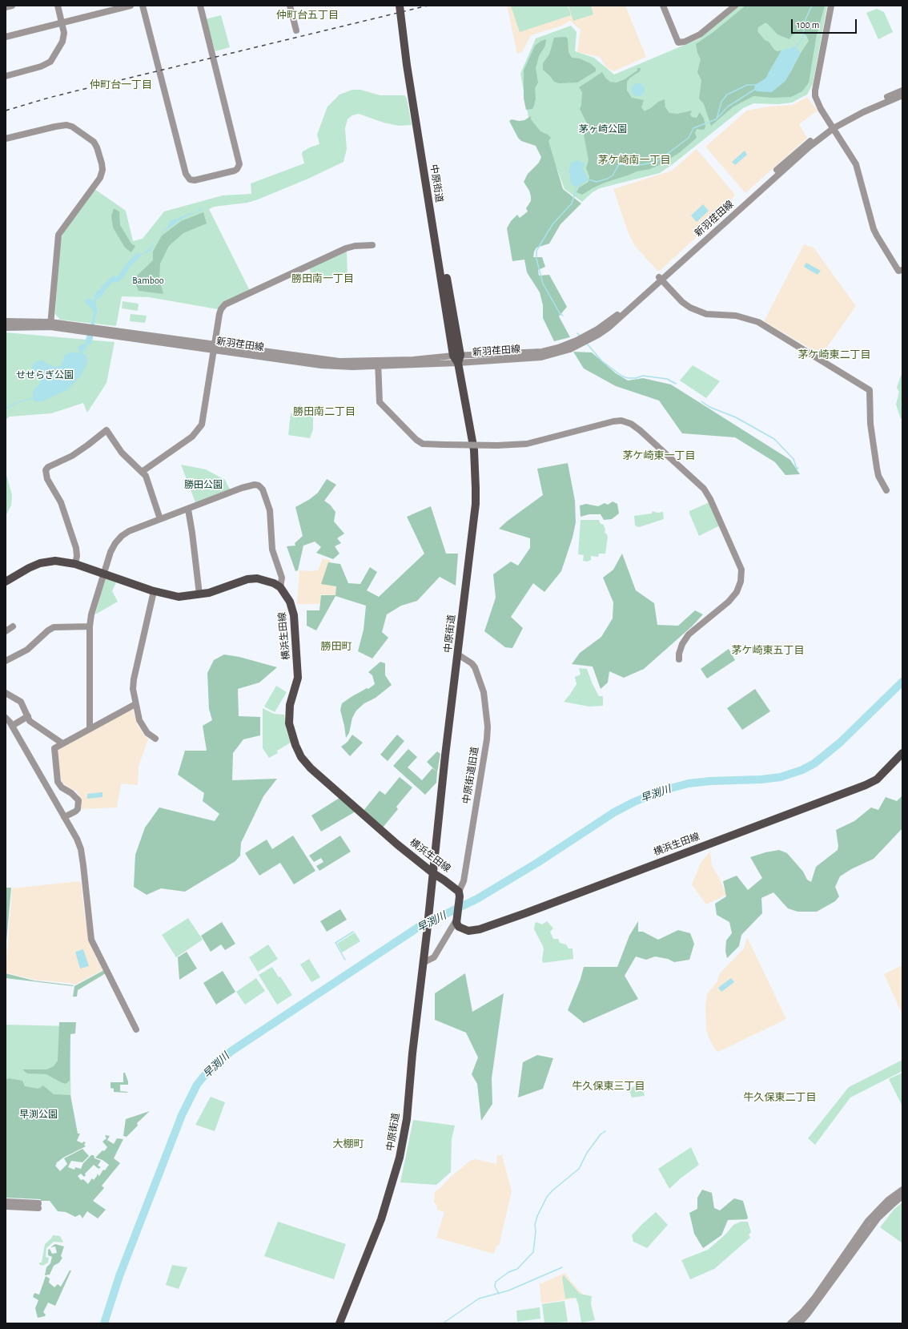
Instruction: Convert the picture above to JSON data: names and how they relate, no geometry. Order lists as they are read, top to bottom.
{
  "streets": {
    "main road": ["中原街道", "横浜生田線"],
    "street": ["新羽荏田線", "中原街道旧道"]
  },
  "crossings": [
    ["中原街道", "新羽荏田線"],
    ["中原街道", "横浜生田線"],
    ["中原街道", "中原街道旧道"],
    ["横浜生田線", "中原街道旧道"]
  ],
  "districts": [
    "仲町台五丁目",
    "仲町台一丁目",
    "茅ケ崎南一丁目",
    "勝田南一丁目",
    "茅ケ崎東二丁目",
    "勝田南二丁目",
    "茅ケ崎東一丁目",
    "勝田町",
    "茅ケ崎東五丁目",
    "牛久保東三丁目",
    "牛久保東二丁目",
    "大棚町"
  ],
  "water": ["早渕川"],
  "parks": [
    "茅ヶ崎公園",
    "Bamboo",
    "せせらぎ公園",
    "勝田公園",
    "早渕公園"
  ],
  "scale_bar": "100 m"
}
